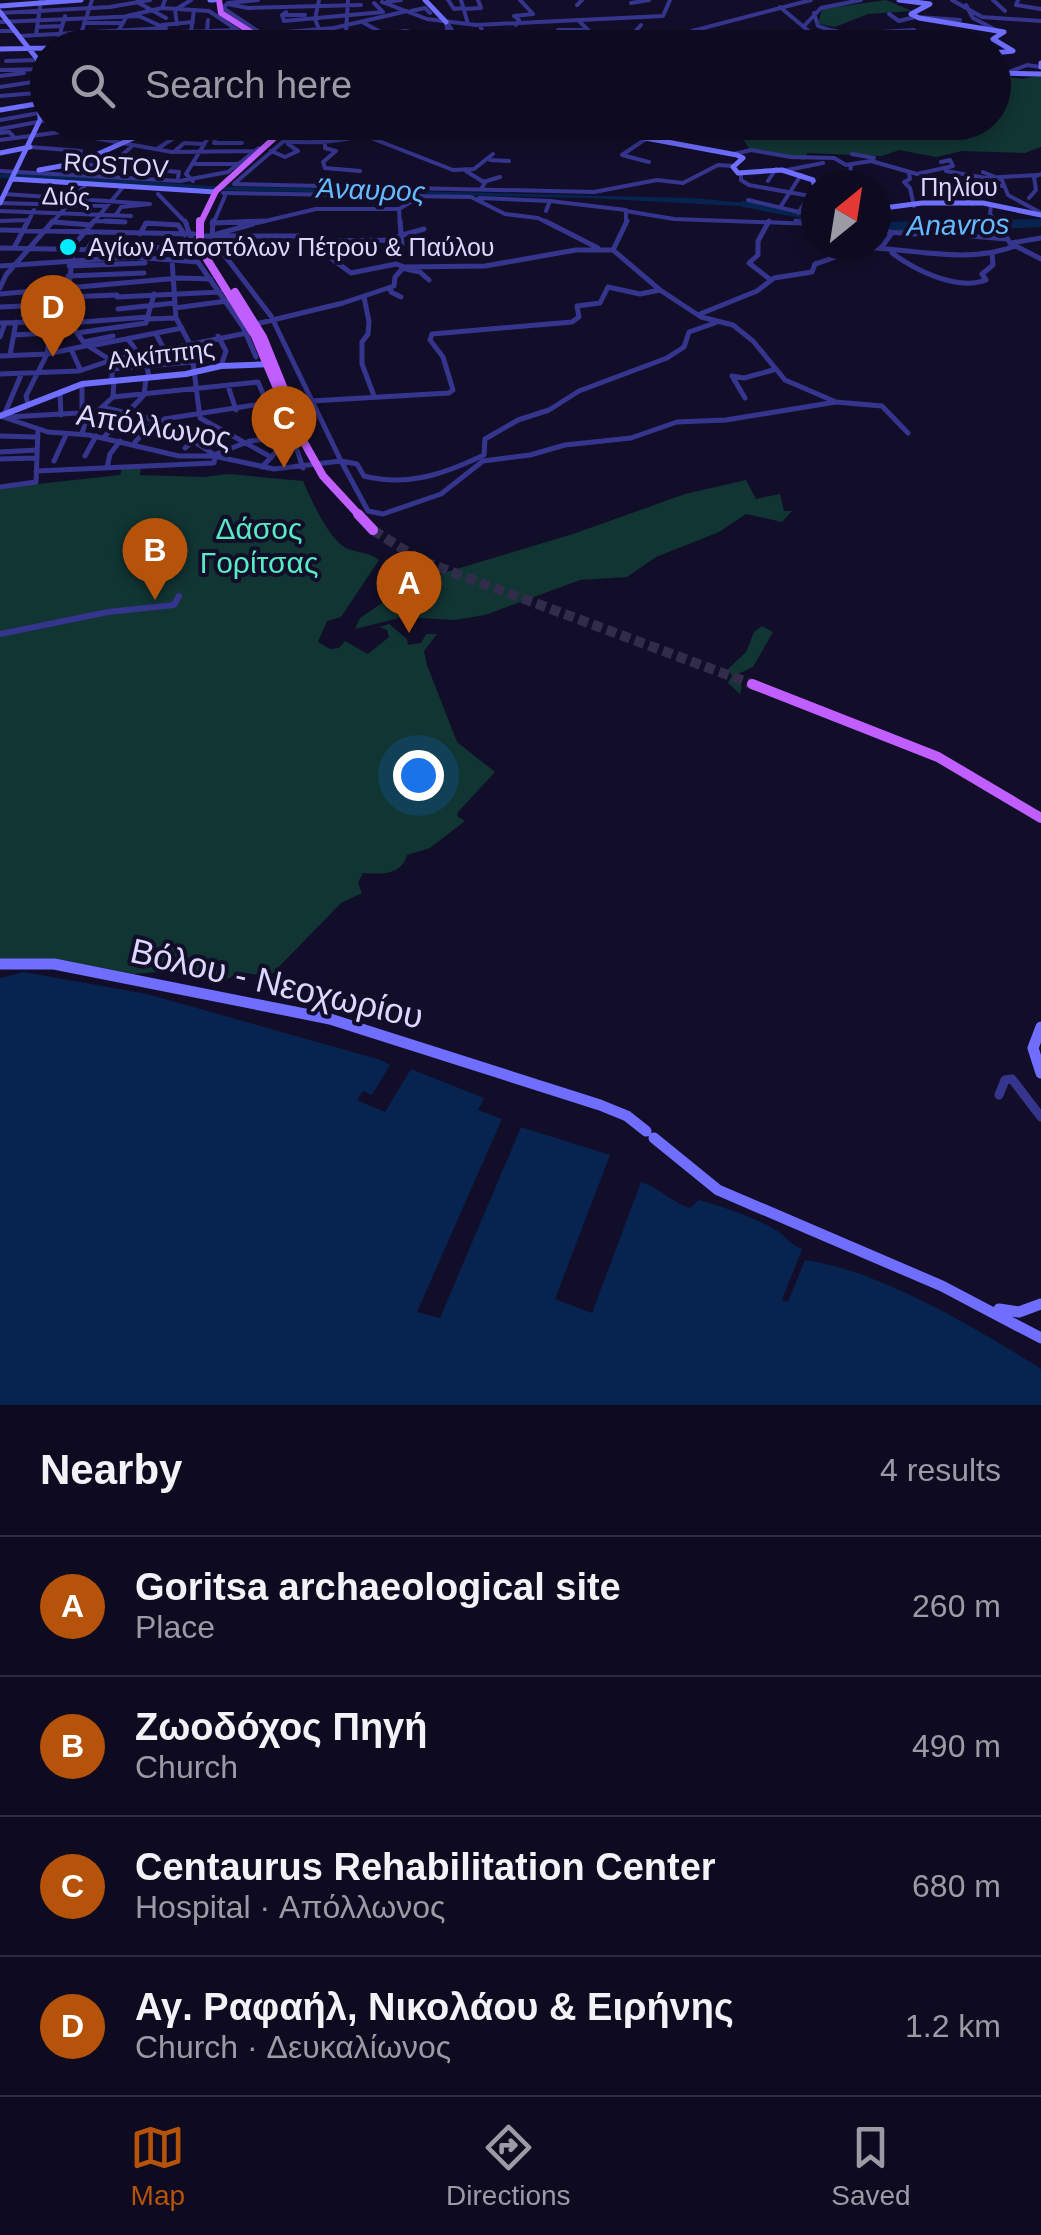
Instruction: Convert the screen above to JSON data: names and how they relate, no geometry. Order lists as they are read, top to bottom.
{
  "streets": {
    "main road": ["Πηλίου", "Βόλου - Νεοχωρίου"],
    "street": [
      "ROSTOV",
      "Διός",
      "Αλκίππης",
      "Απόλλωνος"
    ]
  },
  "crossings": [
    ["Αλκίππης", "Απόλλωνος"]
  ],
  "water": ["Άναυρος", "Anavros"],
  "parks": ["Δάσος Γορίτσας"],
  "places": ["Αγίων Αποστόλων Πέτρου & Παύλου"],
  "north": "top right",
  "page": {
    "search": "Search here",
    "pins": [
      "D",
      "C",
      "B",
      "A"
    ],
    "heading": ["Nearby", "4 results"],
    "list": [
      {
        "mark": "A",
        "name": "Goritsa archaeological site",
        "note": "Place",
        "value": "260 m"
      },
      {
        "mark": "B",
        "name": "Ζωοδόχος Πηγή",
        "note": "Church",
        "value": "490 m"
      },
      {
        "mark": "C",
        "name": "Centaurus Rehabilitation Center",
        "note": "Hospital · Απόλλωνος",
        "value": "680 m"
      },
      {
        "mark": "D",
        "name": "Αγ. Ραφαήλ, Νικολάου & Ειρήνης",
        "note": "Church · Δευκαλίωνος",
        "value": "1.2 km"
      }
    ],
    "nav": ["Map", "Directions", "Saved"]
  }
}
